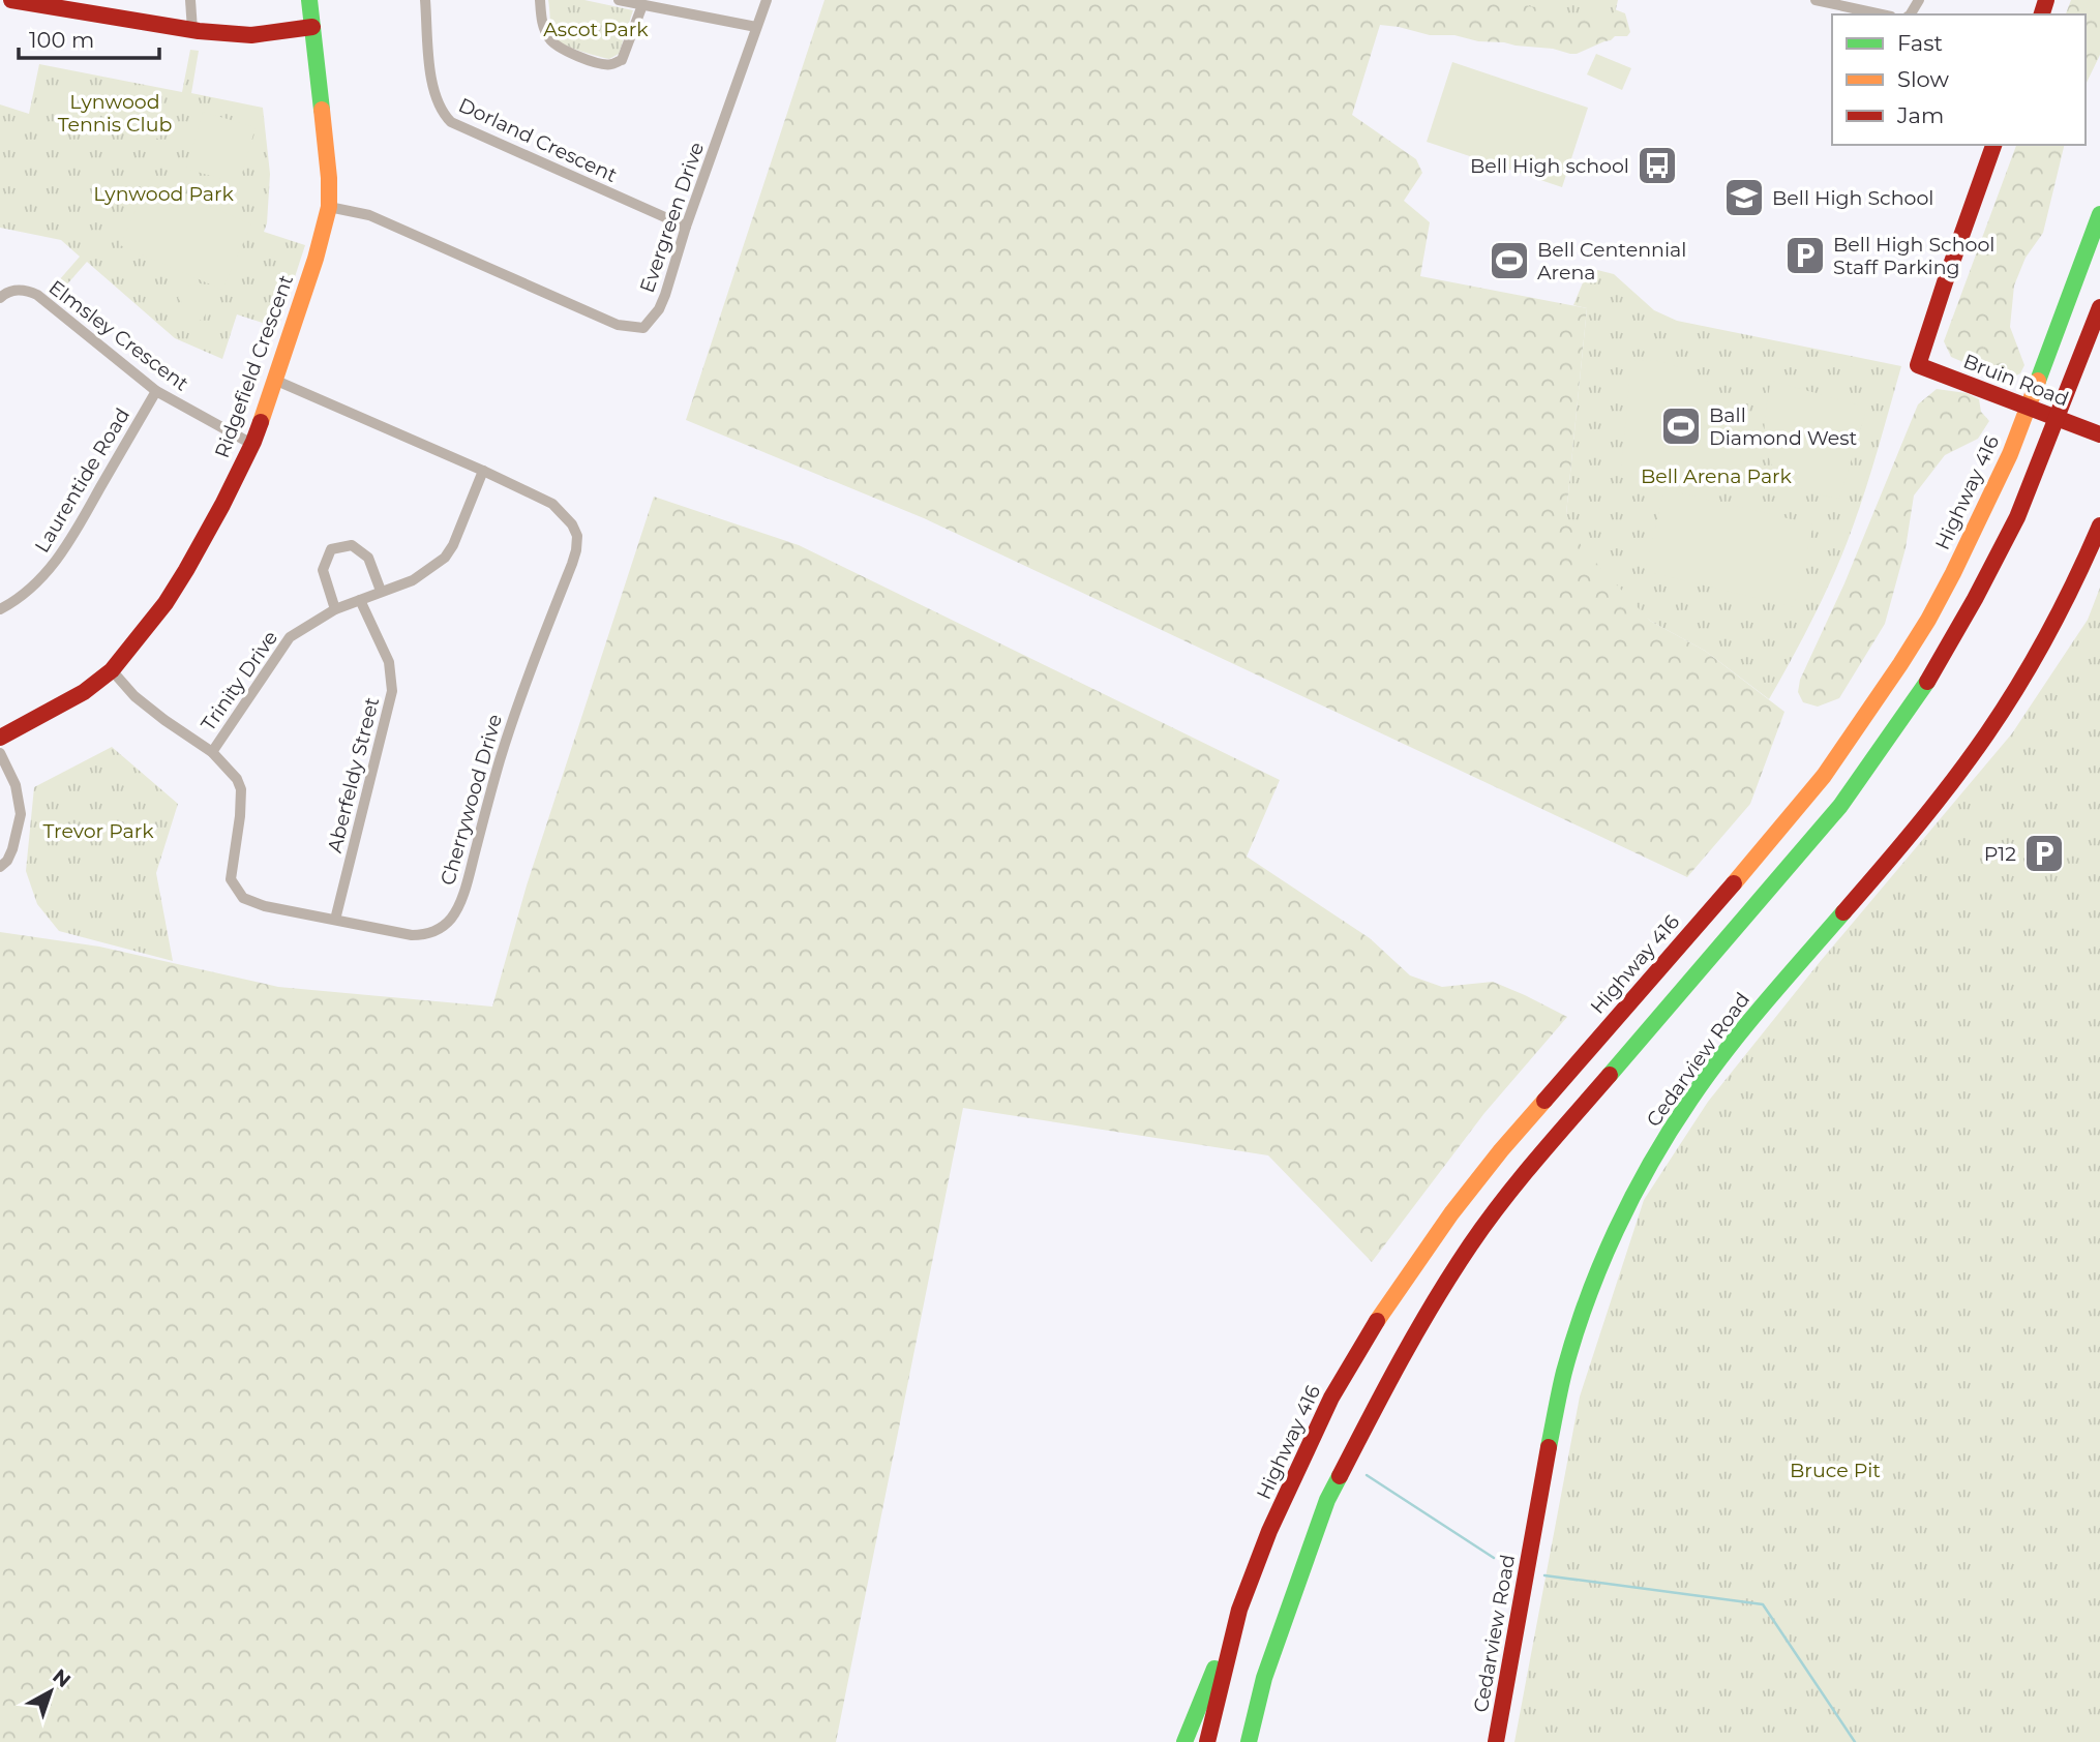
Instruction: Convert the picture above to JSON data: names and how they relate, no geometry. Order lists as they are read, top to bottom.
{
  "streets": {
    "main road": [
      "Ridgefield Crescent",
      "Bruin Road",
      "Highway 416",
      "Cedarview Road"
    ],
    "street": [
      "Dorland Crescent",
      "Evergreen Drive",
      "Elmsley Crescent",
      "Laurentide Road",
      "Trinity Drive",
      "Aberfeldy Street",
      "Cherrywood Drive"
    ]
  },
  "crossings": [
    ["Dorland Crescent", "Evergreen Drive"],
    ["Evergreen Drive", "Ridgefield Crescent"],
    ["Elmsley Crescent", "Ridgefield Crescent"],
    ["Elmsley Crescent", "Laurentide Road"],
    ["Ridgefield Crescent", "Cherrywood Drive"],
    ["Trinity Drive", "Aberfeldy Street"],
    ["Trinity Drive", "Cherrywood Drive"],
    ["Aberfeldy Street", "Cherrywood Drive"]
  ],
  "parks": [
    "Ascot Park",
    "Lynwood Tennis Club",
    "Lynwood Park",
    "Bell Arena Park",
    "Trevor Park",
    "Bruce Pit"
  ],
  "places": {
    "bus stop": ["Bell High school"],
    "school or university": ["Bell High School"],
    "parking": ["Bell High School Staff Parking", "P12"],
    "sports": ["Bell Centennial Arena", "Ball Diamond West"]
  },
  "legend": ["Fast", "Slow", "Jam"],
  "scale_bar": "100 m",
  "north": "top right"
}
